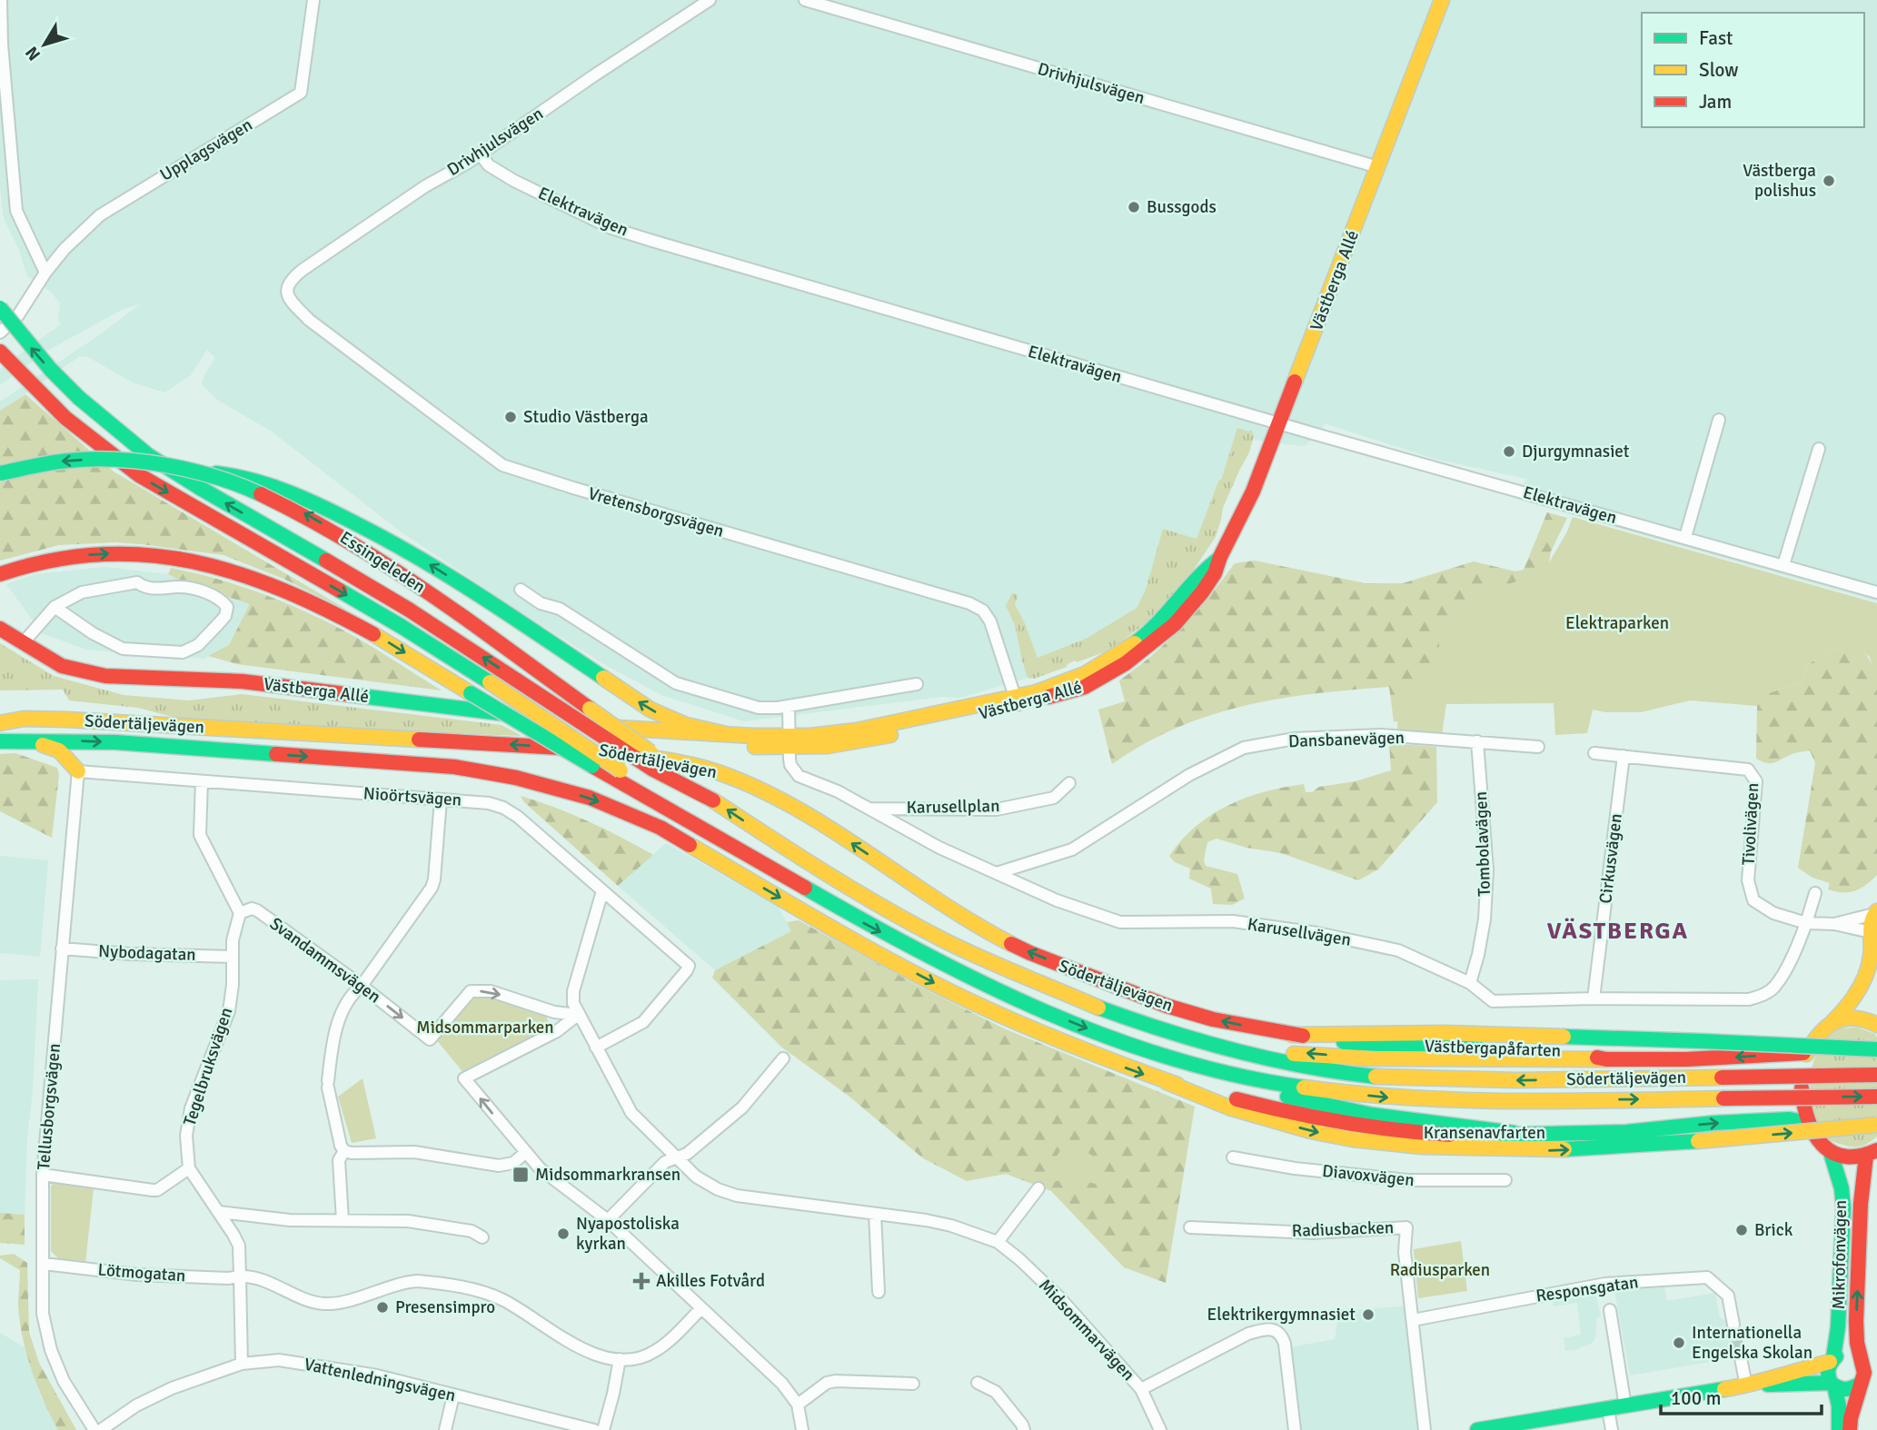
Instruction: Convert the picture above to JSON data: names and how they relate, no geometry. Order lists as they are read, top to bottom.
{
  "streets": {
    "main road": [
      "Västberga Allé",
      "Essingeleden",
      "Södertäljevägen",
      "Västbergapåfarten",
      "Kransenavfarten",
      "Mikrofonvägen"
    ],
    "street": [
      "Drivhjulsvägen",
      "Upplagsvägen",
      "Elektravägen",
      "Vretensborgsvägen",
      "Dansbanevägen",
      "Nioörtsvägen",
      "Karusellplan",
      "Tivolivägen",
      "Tombolavägen",
      "Cirkusvägen",
      "Karusellvägen",
      "Nybodagatan",
      "Svandammsvägen",
      "Tegelbruksvägen",
      "Tellusborgsvägen",
      "Diavoxvägen",
      "Radiusbacken",
      "Lötmogatan",
      "Responsgatan",
      "Midsommarvägen",
      "Vattenledningsvägen"
    ]
  },
  "crossings": [
    ["Drivhjulsvägen", "Elektravägen"],
    ["Drivhjulsvägen", "Västberga Allé"],
    ["Drivhjulsvägen", "Vretensborgsvägen"],
    ["Elektravägen", "Västberga Allé"],
    ["Västberga Allé", "Vretensborgsvägen"],
    ["Västberga Allé", "Karusellvägen"],
    ["Essingeleden", "Södertäljevägen"],
    ["Södertäljevägen", "Västbergapåfarten"],
    ["Södertäljevägen", "Kransenavfarten"],
    ["Dansbanevägen", "Tombolavägen"],
    ["Dansbanevägen", "Karusellvägen"],
    ["Nioörtsvägen", "Tellusborgsvägen"],
    ["Nioörtsvägen", "Midsommarvägen"],
    ["Karusellplan", "Karusellvägen"],
    ["Tivolivägen", "Cirkusvägen"],
    ["Tivolivägen", "Karusellvägen"],
    ["Tombolavägen", "Karusellvägen"],
    ["Cirkusvägen", "Karusellvägen"],
    ["Nybodagatan", "Tegelbruksvägen"],
    ["Nybodagatan", "Tellusborgsvägen"],
    ["Svandammsvägen", "Tegelbruksvägen"],
    ["Svandammsvägen", "Midsommarvägen"],
    ["Tegelbruksvägen", "Lötmogatan"],
    ["Tegelbruksvägen", "Vattenledningsvägen"],
    ["Tellusborgsvägen", "Lötmogatan"],
    ["Radiusbacken", "Responsgatan"]
  ],
  "one_way": ["Svandammsvägen"],
  "districts": ["VÄSTBERGA"],
  "parks": ["Elektraparken", "Midsommarparken", "Radiusparken"],
  "places": {
    "other": [
      "Västberga polishus",
      "Bussgods",
      "Studio Västberga",
      "Djurgymnasiet",
      "Brick",
      "Nyapostoliska kyrkan",
      "Presensimpro",
      "Elektrikergymnasiet",
      "Internationella Engelska Skolan"
    ],
    "transit": ["Midsommarkransen"],
    "health": ["Akilles Fotvård"]
  },
  "legend": ["Fast", "Slow", "Jam"],
  "scale_bar": "100 m",
  "north": "bottom left"
}
